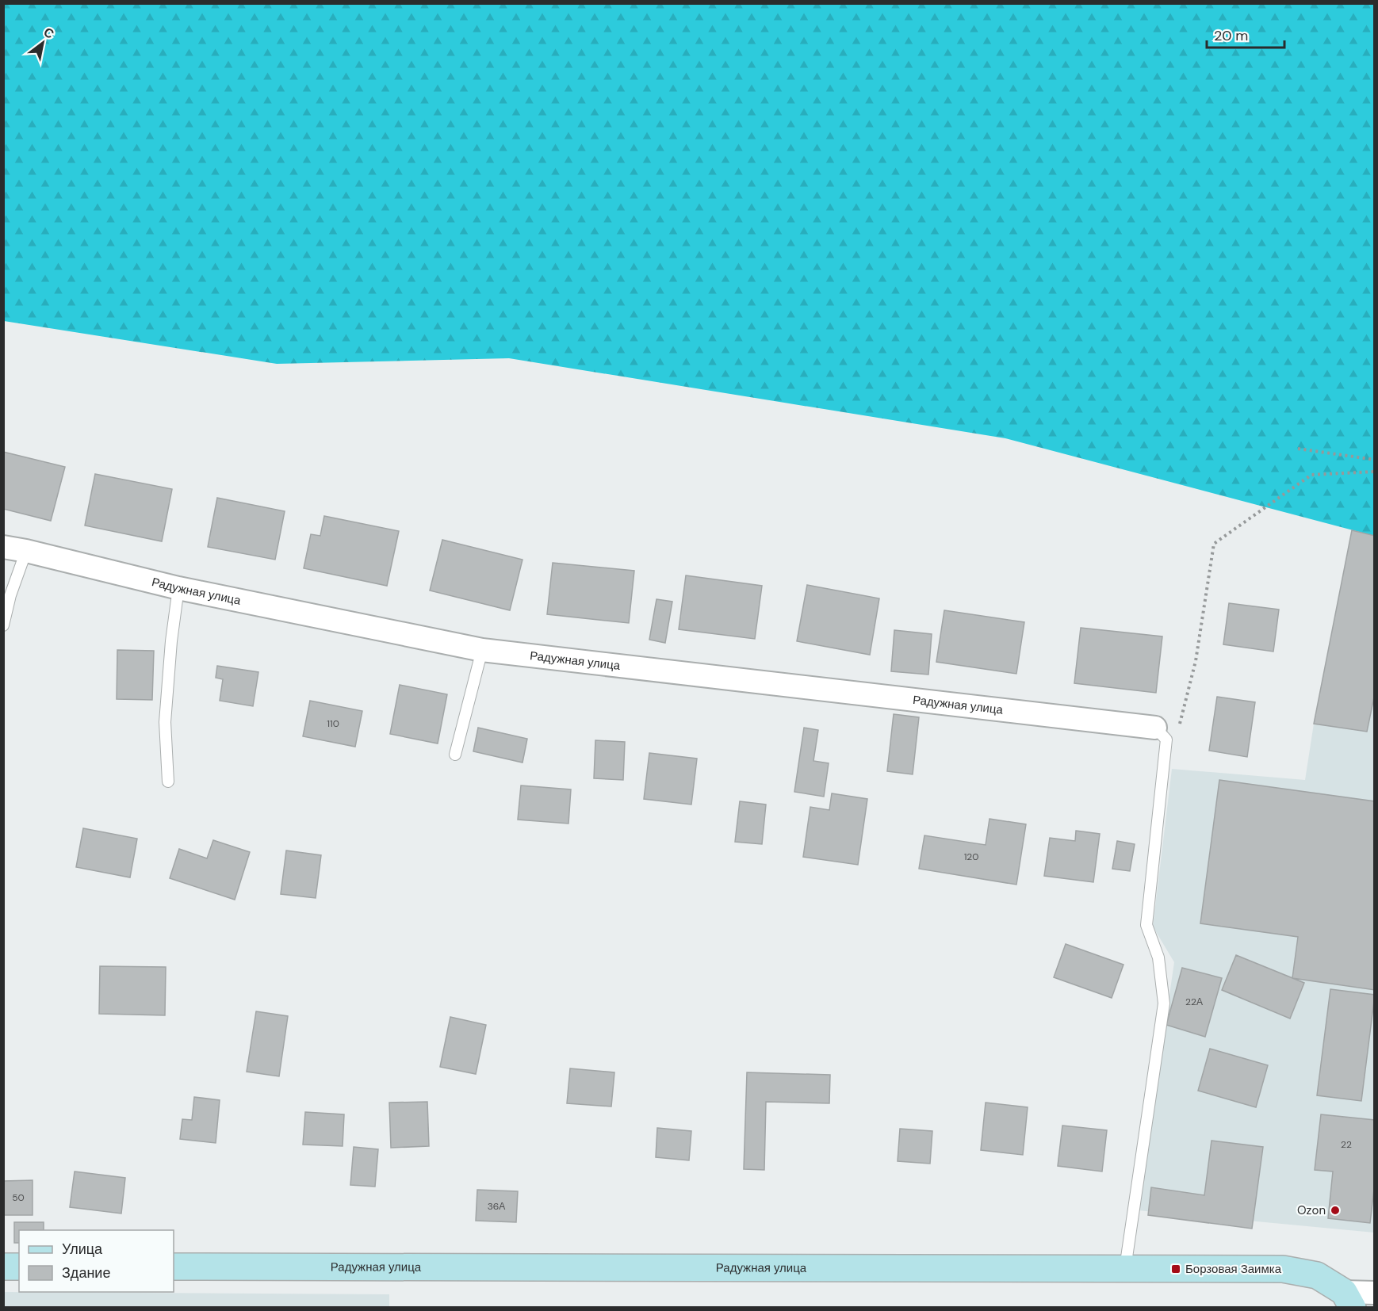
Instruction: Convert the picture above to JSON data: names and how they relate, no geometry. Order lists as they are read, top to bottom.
{
  "streets": {
    "main road": ["Радужная улица"]
  },
  "places": {
    "other": ["Ozon"],
    "transit": ["Борзовая Заимка"]
  },
  "house_numbers": [
    "110",
    "120",
    "22А",
    "22",
    "50",
    "36А"
  ],
  "legend": ["Улица", "Здание"],
  "scale_bar": "20 m",
  "north": "top right"
}
